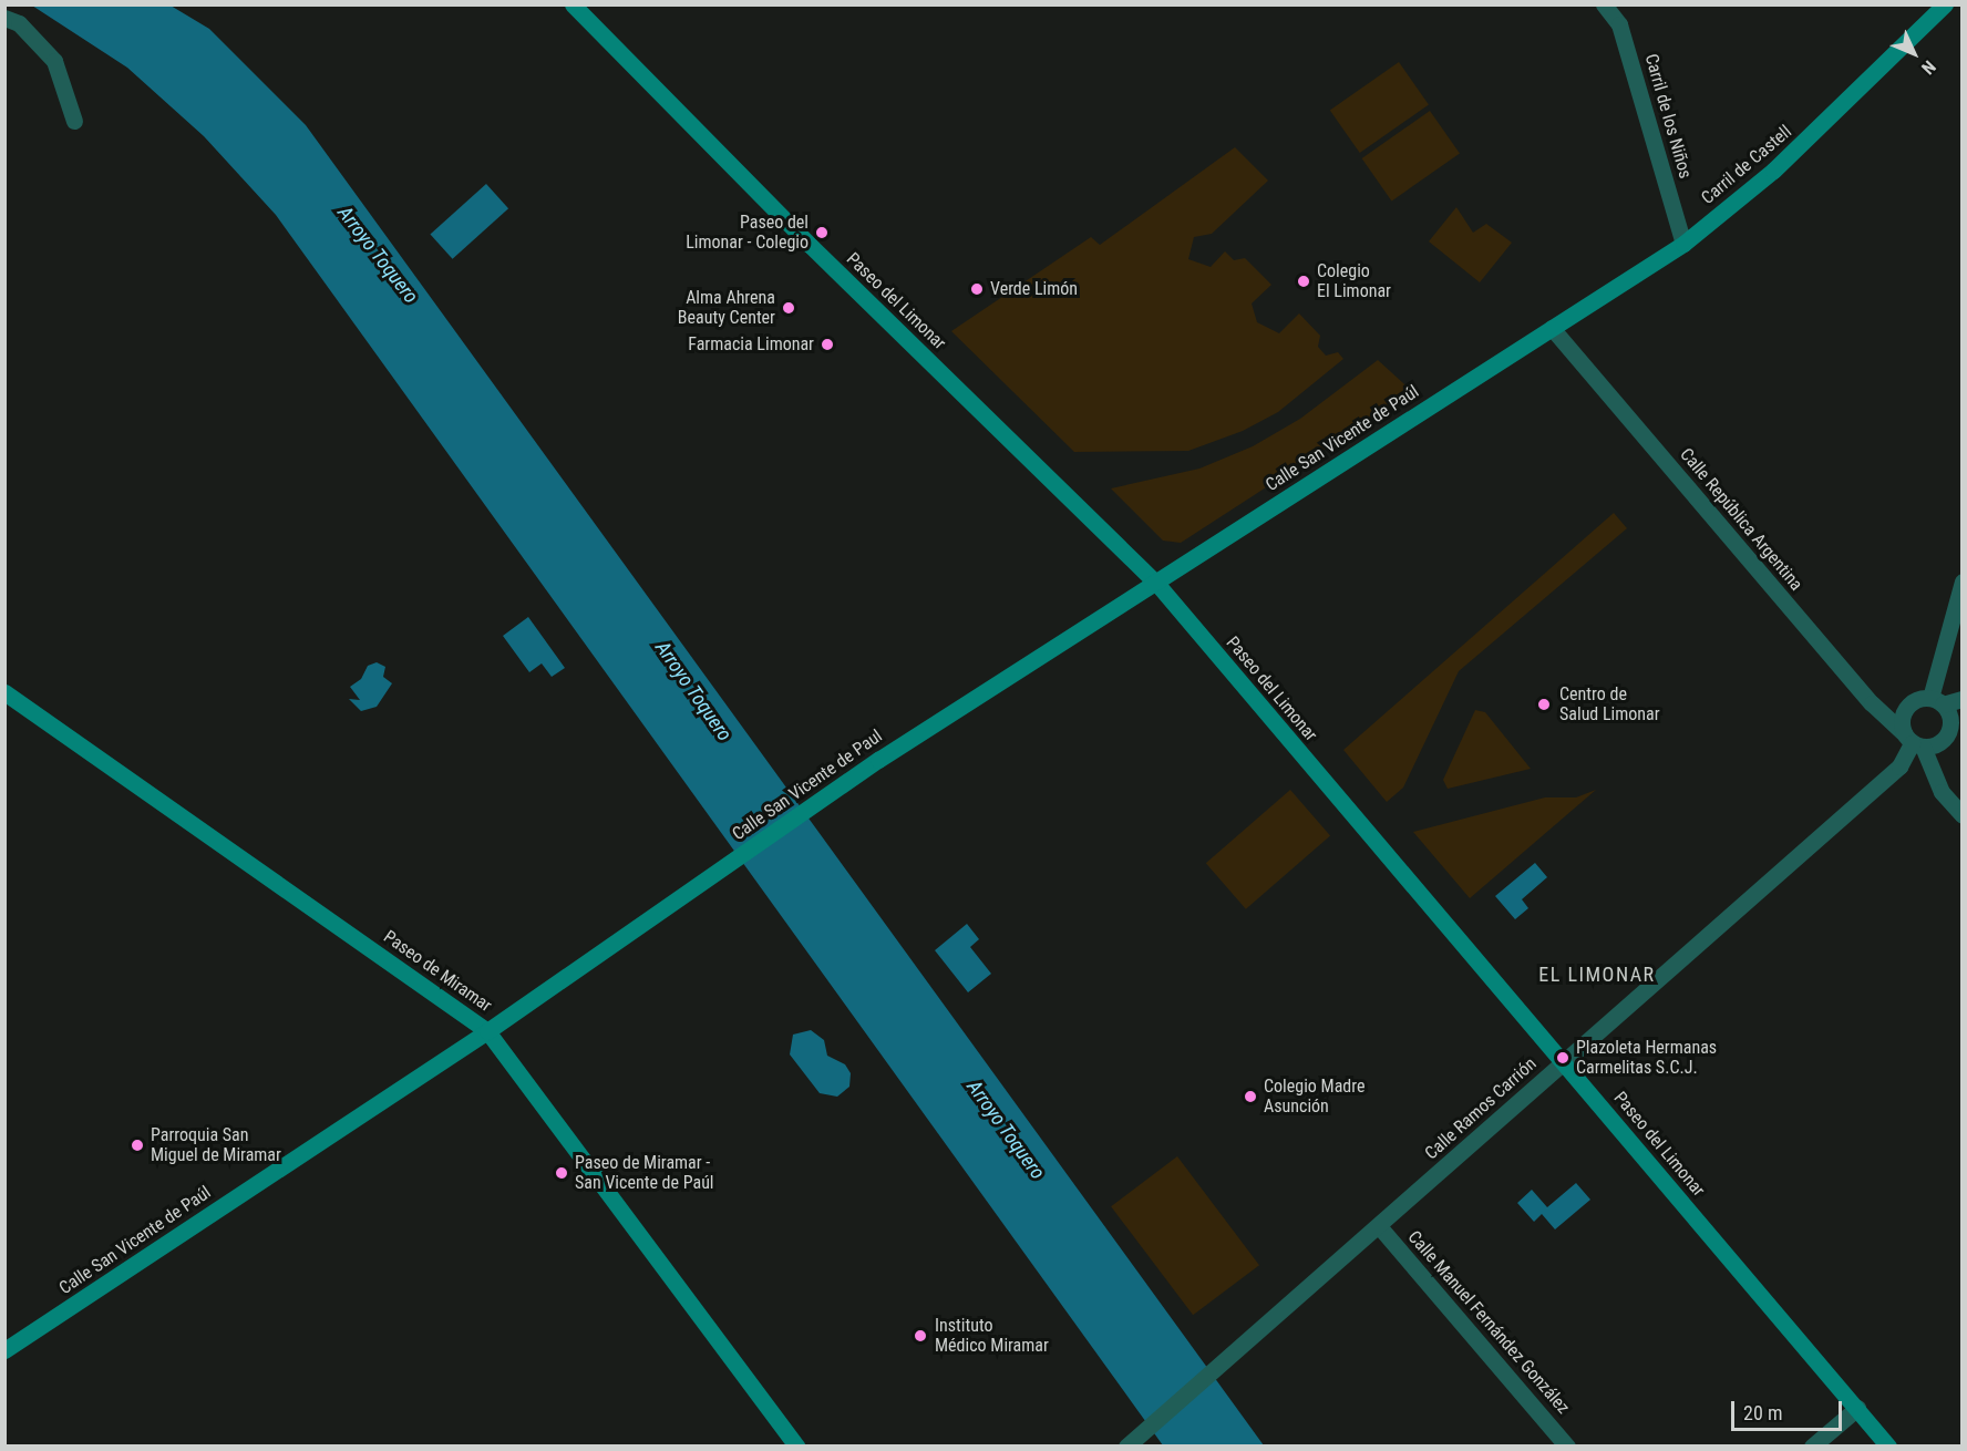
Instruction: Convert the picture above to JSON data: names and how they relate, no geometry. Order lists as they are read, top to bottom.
{
  "streets": {
    "main road": [
      "Carril de Castell",
      "Paseo del Limonar",
      "Calle San Vicente de Paúl",
      "Calle San Vicente de Paul",
      "Paseo de Miramar"
    ],
    "street": [
      "Carril de los Niños",
      "Calle República Argentina",
      "Calle Ramos Carrión",
      "Calle Manuel Fernández González"
    ]
  },
  "crossings": [
    ["Carril de los Niños", "Carril de Castell"],
    ["Carril de Castell", "Calle San Vicente de Paúl"],
    ["Carril de Castell", "Calle República Argentina"],
    ["Paseo del Limonar", "Calle San Vicente de Paúl"],
    ["Paseo del Limonar", "Calle San Vicente de Paul"],
    ["Paseo del Limonar", "Calle Ramos Carrión"],
    ["Calle San Vicente de Paúl", "Calle República Argentina"],
    ["Calle San Vicente de Paúl", "Calle San Vicente de Paul"],
    ["Calle San Vicente de Paúl", "Paseo de Miramar"],
    ["Calle República Argentina", "Calle Ramos Carrión"],
    ["Calle San Vicente de Paul", "Paseo de Miramar"],
    ["Calle Ramos Carrión", "Calle Manuel Fernández González"]
  ],
  "districts": ["EL LIMONAR"],
  "water": ["Arroyo Toquero"],
  "places": [
    "Paseo del Limonar - Colegio",
    "Colegio El Limonar",
    "Verde Limón",
    "Alma Ahrena Beauty Center",
    "Farmacia Limonar",
    "Centro de Salud Limonar",
    "Plazoleta Hermanas Carmelitas S.C.J.",
    "Colegio Madre Asunción",
    "Parroquia San Miguel de Miramar",
    "Paseo de Miramar - San Vicente de Paúl",
    "Instituto Médico Miramar"
  ],
  "scale_bar": "20 m",
  "north": "bottom right"
}
